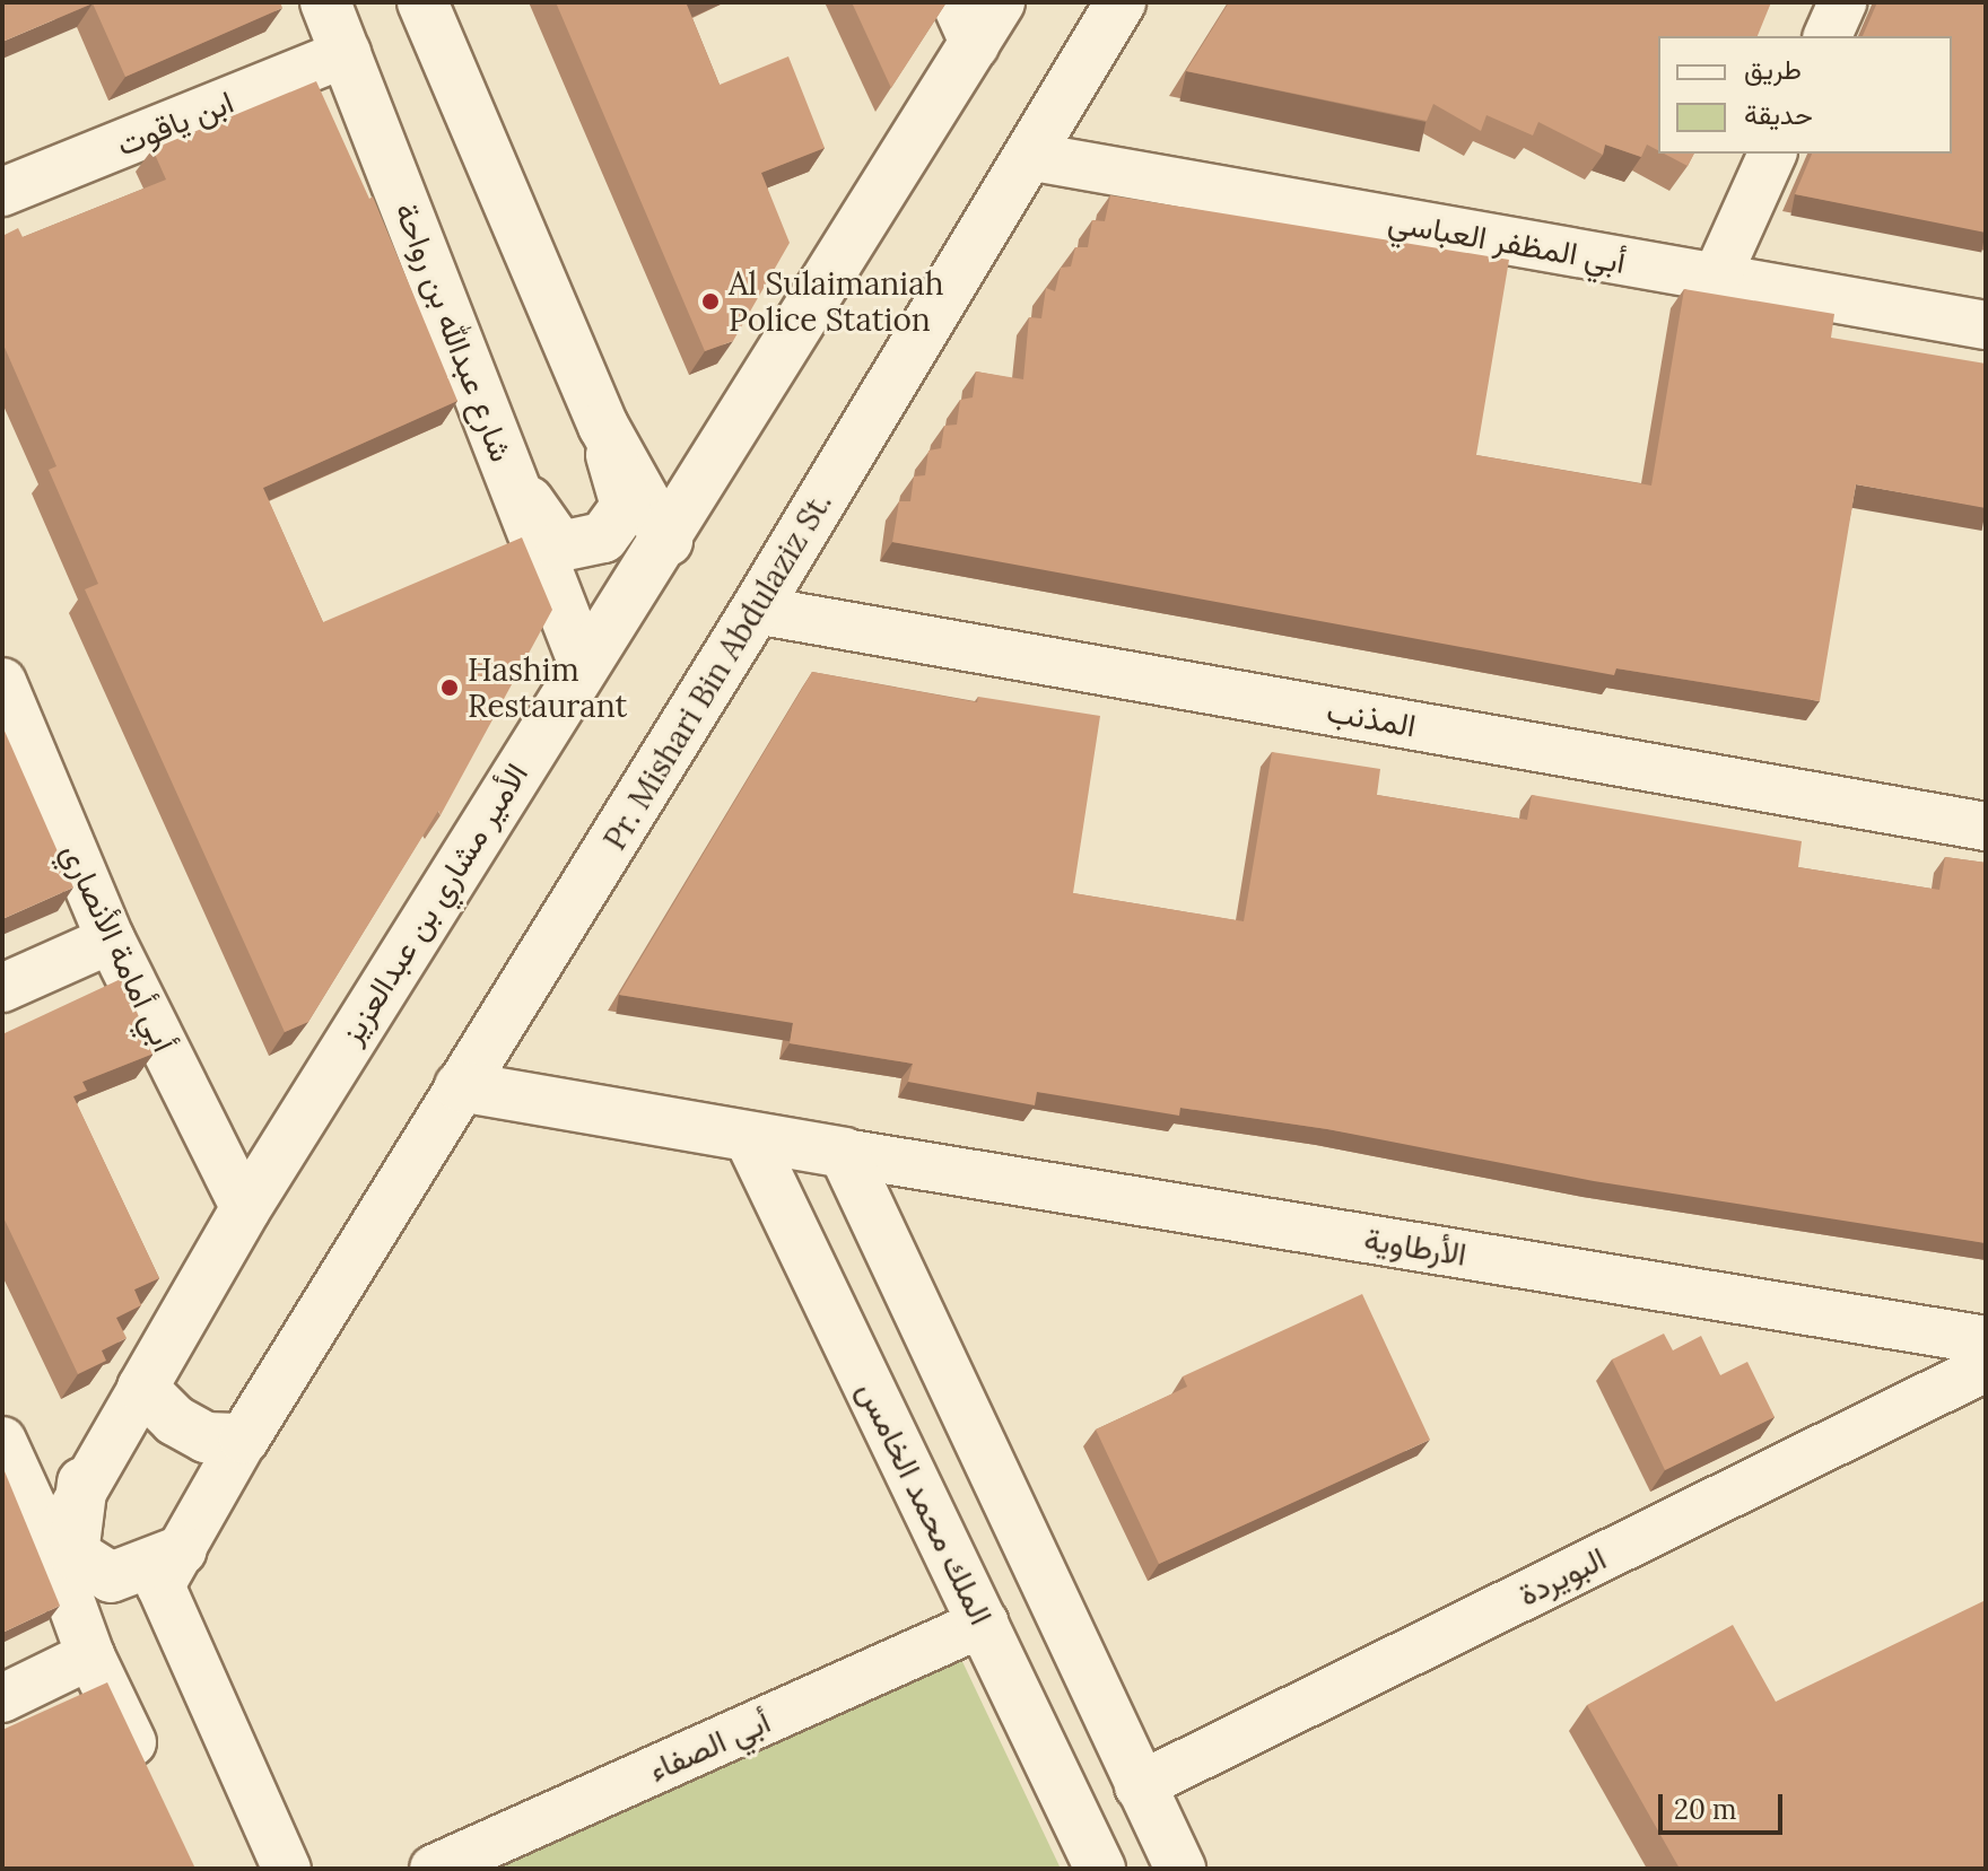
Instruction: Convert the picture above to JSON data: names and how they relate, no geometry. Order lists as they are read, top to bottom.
{
  "streets": {
    "street": [
      "ابن ياقوت",
      "أبي المظفر العباسي",
      "شارع عبدالله بن رواحة",
      "Pr. Mishari Bin Abdulaziz St.",
      "المذنب",
      "الأمير مشاري بن عبدالعزيز",
      "أبي أمامة الأنصاري",
      "الأرطاوية",
      "الملك محمد الخامس",
      "البويردة",
      "أبي الصفاء"
    ]
  },
  "crossings": [
    ["ابن ياقوت", "شارع عبدالله بن رواحة"],
    ["أبي المظفر العباسي", "Pr. Mishari Bin Abdulaziz St."],
    ["شارع عبدالله بن رواحة", "الأمير مشاري بن عبدالعزيز"],
    ["Pr. Mishari Bin Abdulaziz St.", "المذنب"],
    ["الأمير مشاري بن عبدالعزيز", "أبي أمامة الأنصاري"],
    ["الملك محمد الخامس", "أبي الصفاء"]
  ],
  "places": ["Al Sulaimaniah Police Station", "Hashim Restaurant"],
  "legend": ["طريق", "حديقة"],
  "scale_bar": "20 m"
}
